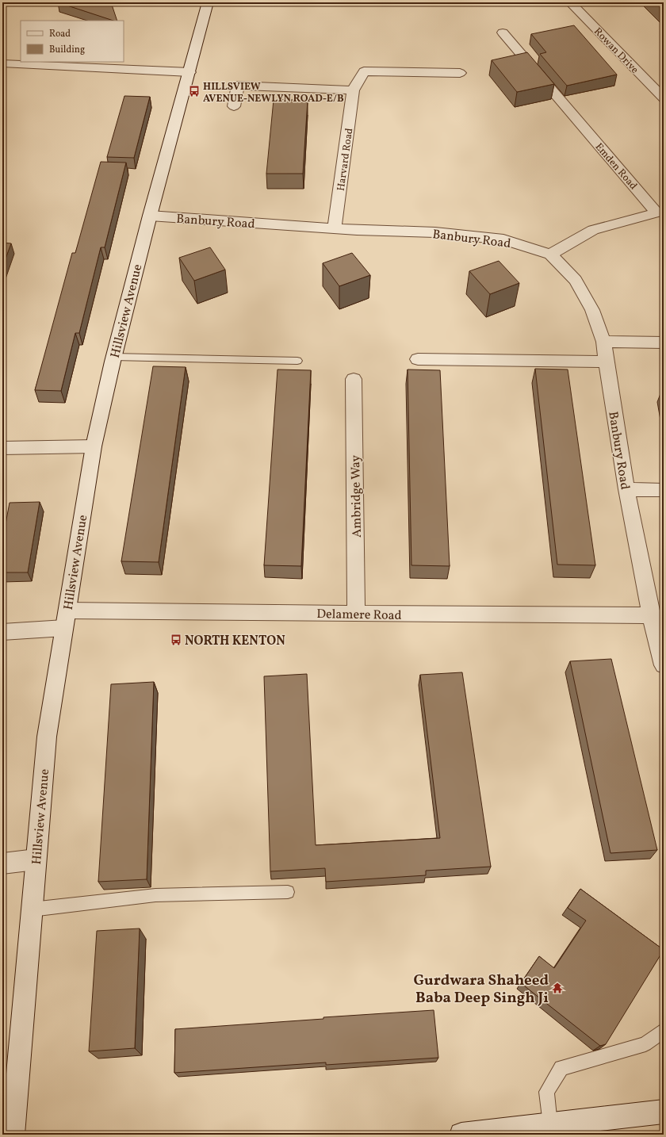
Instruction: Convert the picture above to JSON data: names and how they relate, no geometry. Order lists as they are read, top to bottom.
{
  "streets": {
    "street": [
      "Rowan Drive",
      "Harvard Road",
      "Emden Road",
      "Banbury Road",
      "Hillsview Avenue",
      "Ambridge Way",
      "Delamere Road"
    ]
  },
  "crossings": [
    ["Harvard Road", "Banbury Road"],
    ["Emden Road", "Banbury Road"],
    ["Banbury Road", "Hillsview Avenue"],
    ["Banbury Road", "Delamere Road"],
    ["Hillsview Avenue", "Delamere Road"],
    ["Ambridge Way", "Delamere Road"]
  ],
  "places": {
    "bus stop": ["HILLSVIEW AVENUE-NEWLYN ROAD-E/B", "NORTH KENTON"],
    "temple": ["Gurdwara Shaheed Baba Deep Singh Ji"]
  },
  "legend": ["Road", "Building"]
}
